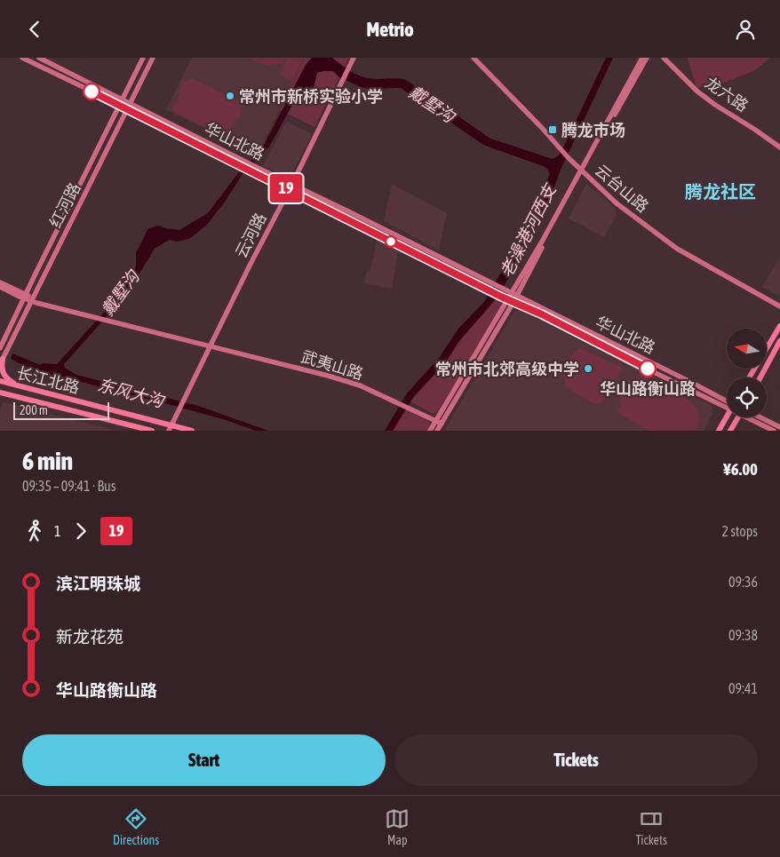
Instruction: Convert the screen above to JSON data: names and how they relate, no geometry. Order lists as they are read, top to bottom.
{
  "streets": {
    "main road": ["长江北路"],
    "street": [
      "龙六路",
      "华山北路",
      "云台山路",
      "红河路",
      "云河路",
      "武夷山路"
    ]
  },
  "crossings": [
    ["华山北路", "红河路"],
    ["华山北路", "云河路"],
    ["红河路", "武夷山路"],
    ["云河路", "武夷山路"],
    ["云河路", "长江北路"]
  ],
  "districts": ["腾龙社区"],
  "water": ["戴墅沟", "老澡港河西支", "东风大沟"],
  "places": {
    "other": ["常州市新桥实验小学", "常州市北郊高级中学", "华山路衡山路"],
    "transit": ["腾龙市场"]
  },
  "lines": ["bus line 19"],
  "scale_bar": "200 m",
  "north": "left",
  "page": {
    "header": "Metrio",
    "on_map": "19",
    "scale": "200 m",
    "heading": ["6 min", "09:35 – 09:41 · Bus", "¥6.00"],
    "legs": ["1", "19", "2 stops"],
    "list": [
      {
        "name": "滨江明珠城",
        "value": "09:36"
      },
      {
        "name": "新龙花苑",
        "value": "09:38"
      },
      {
        "name": "华山路衡山路",
        "value": "09:41"
      }
    ],
    "buttons": ["Start", "Tickets"],
    "tabs": ["Directions", "Map", "Tickets"]
  }
}
